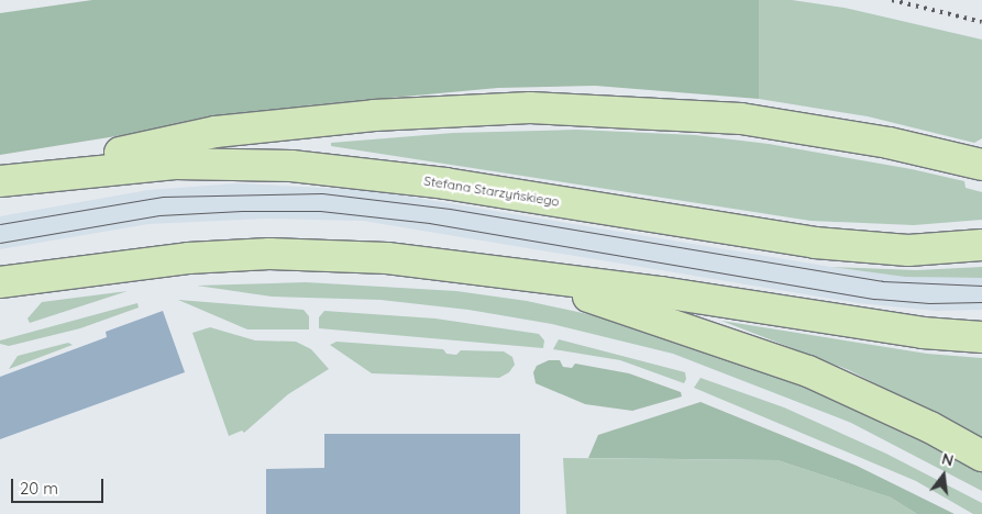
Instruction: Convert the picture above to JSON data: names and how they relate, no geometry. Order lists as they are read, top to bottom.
{
  "streets": {
    "main road": ["Stefana Starzyńskiego"]
  },
  "scale_bar": "20 m",
  "north": "top"
}
